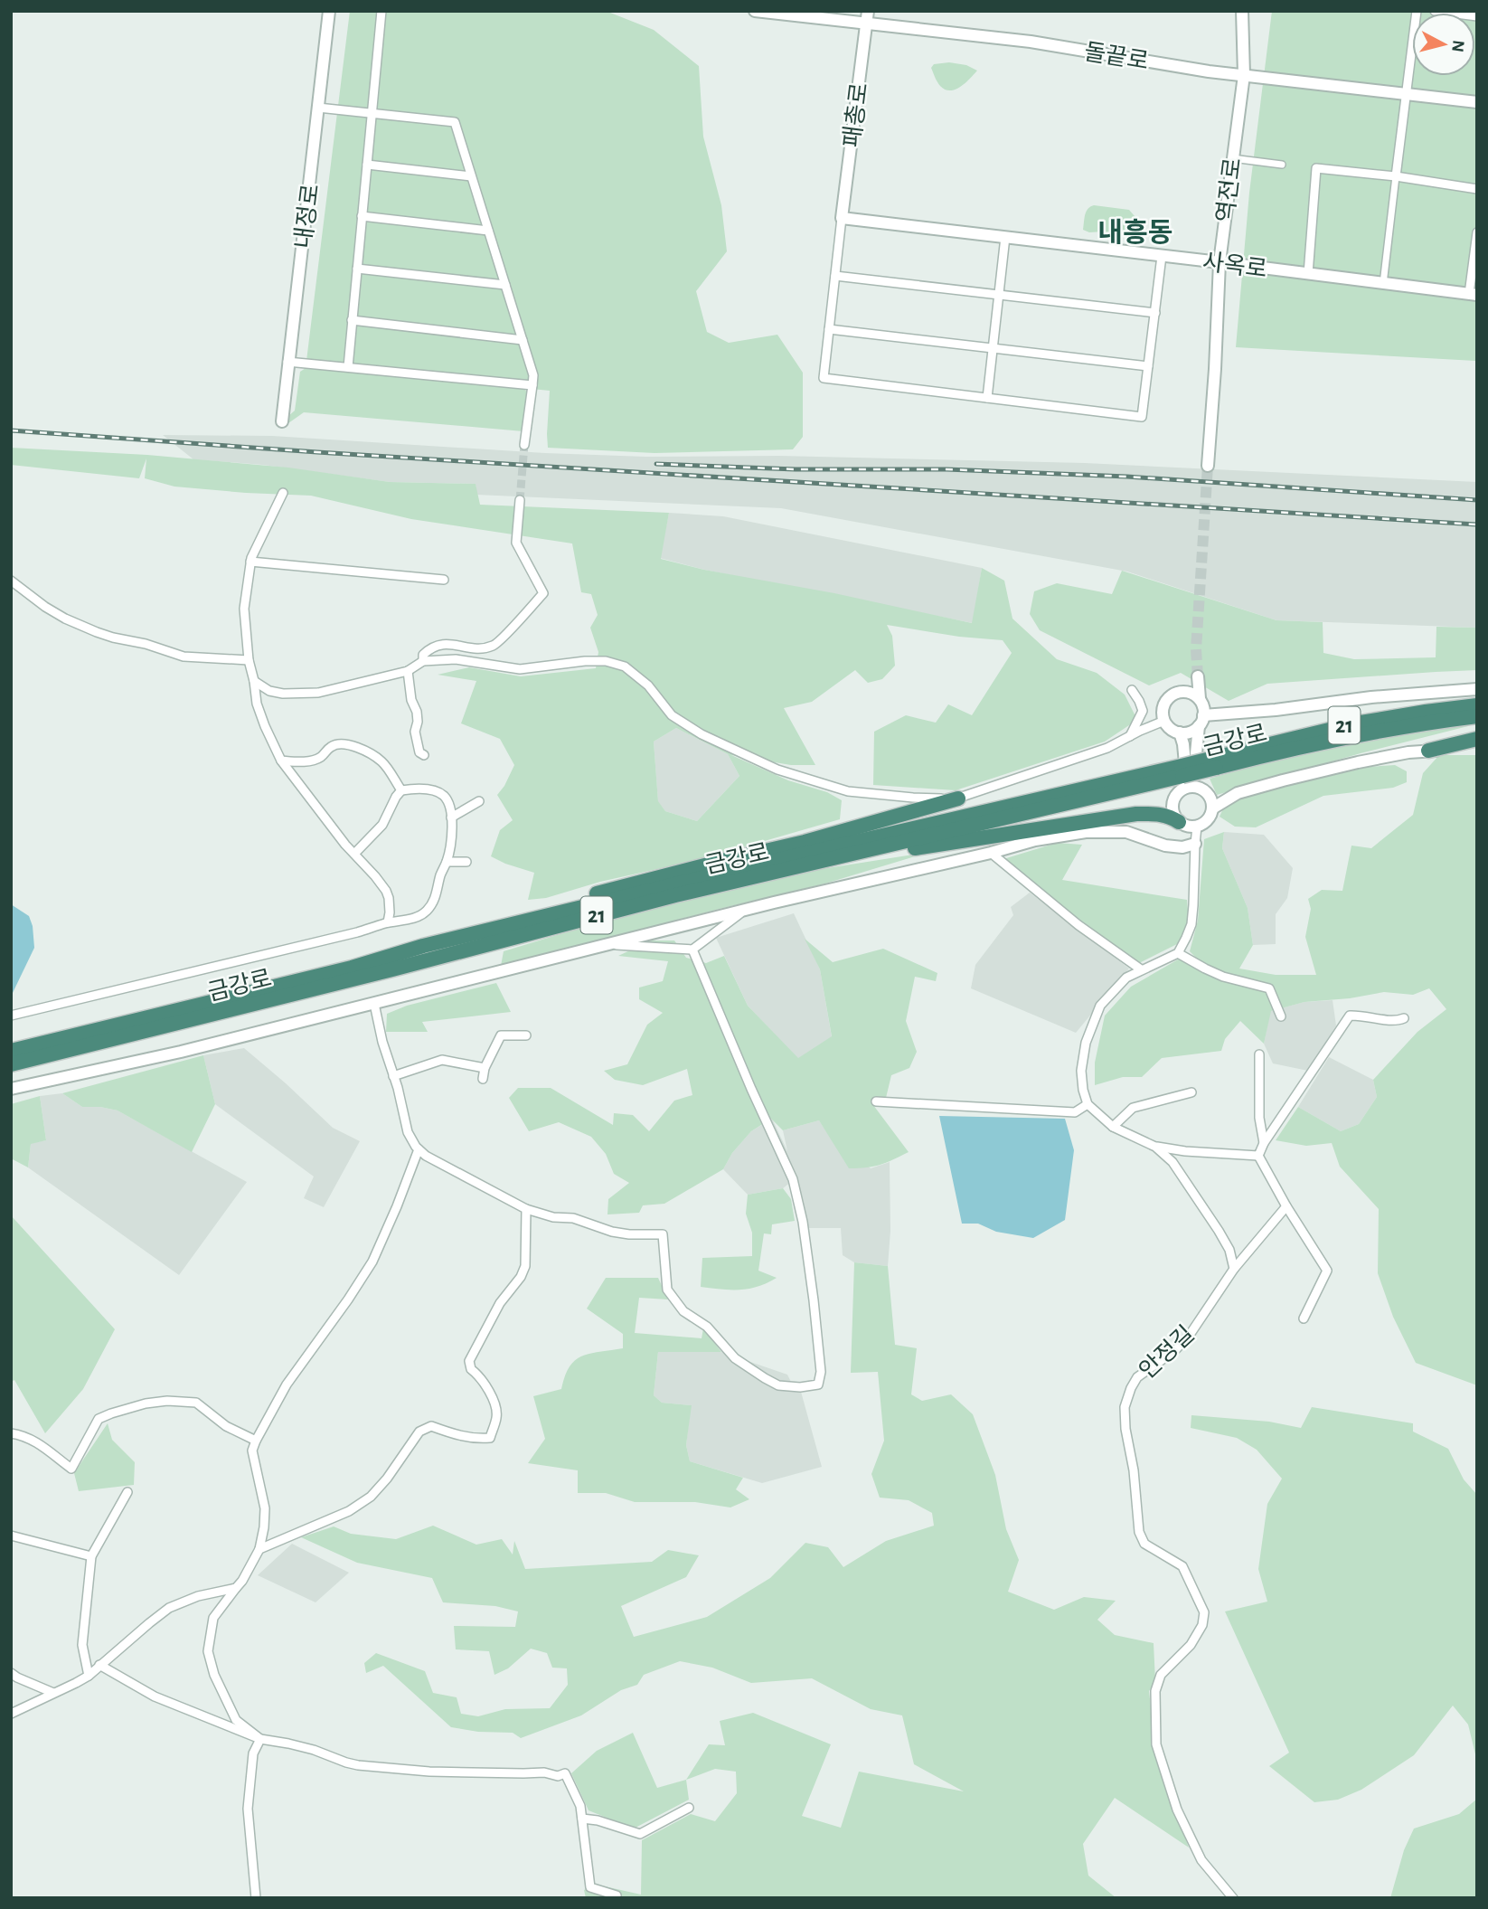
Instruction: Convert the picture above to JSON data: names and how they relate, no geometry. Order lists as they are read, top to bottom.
{
  "streets": {
    "highway": ["21", "금강로"],
    "street": [
      "돌끝로",
      "패총로",
      "역전로",
      "내정로",
      "사옥로",
      "안정길"
    ]
  },
  "crossings": [
    ["돌끝로", "패총로"],
    ["돌끝로", "역전로"],
    ["패총로", "사옥로"],
    ["역전로", "사옥로"]
  ],
  "districts": ["내흥동"],
  "north": "right"
}
